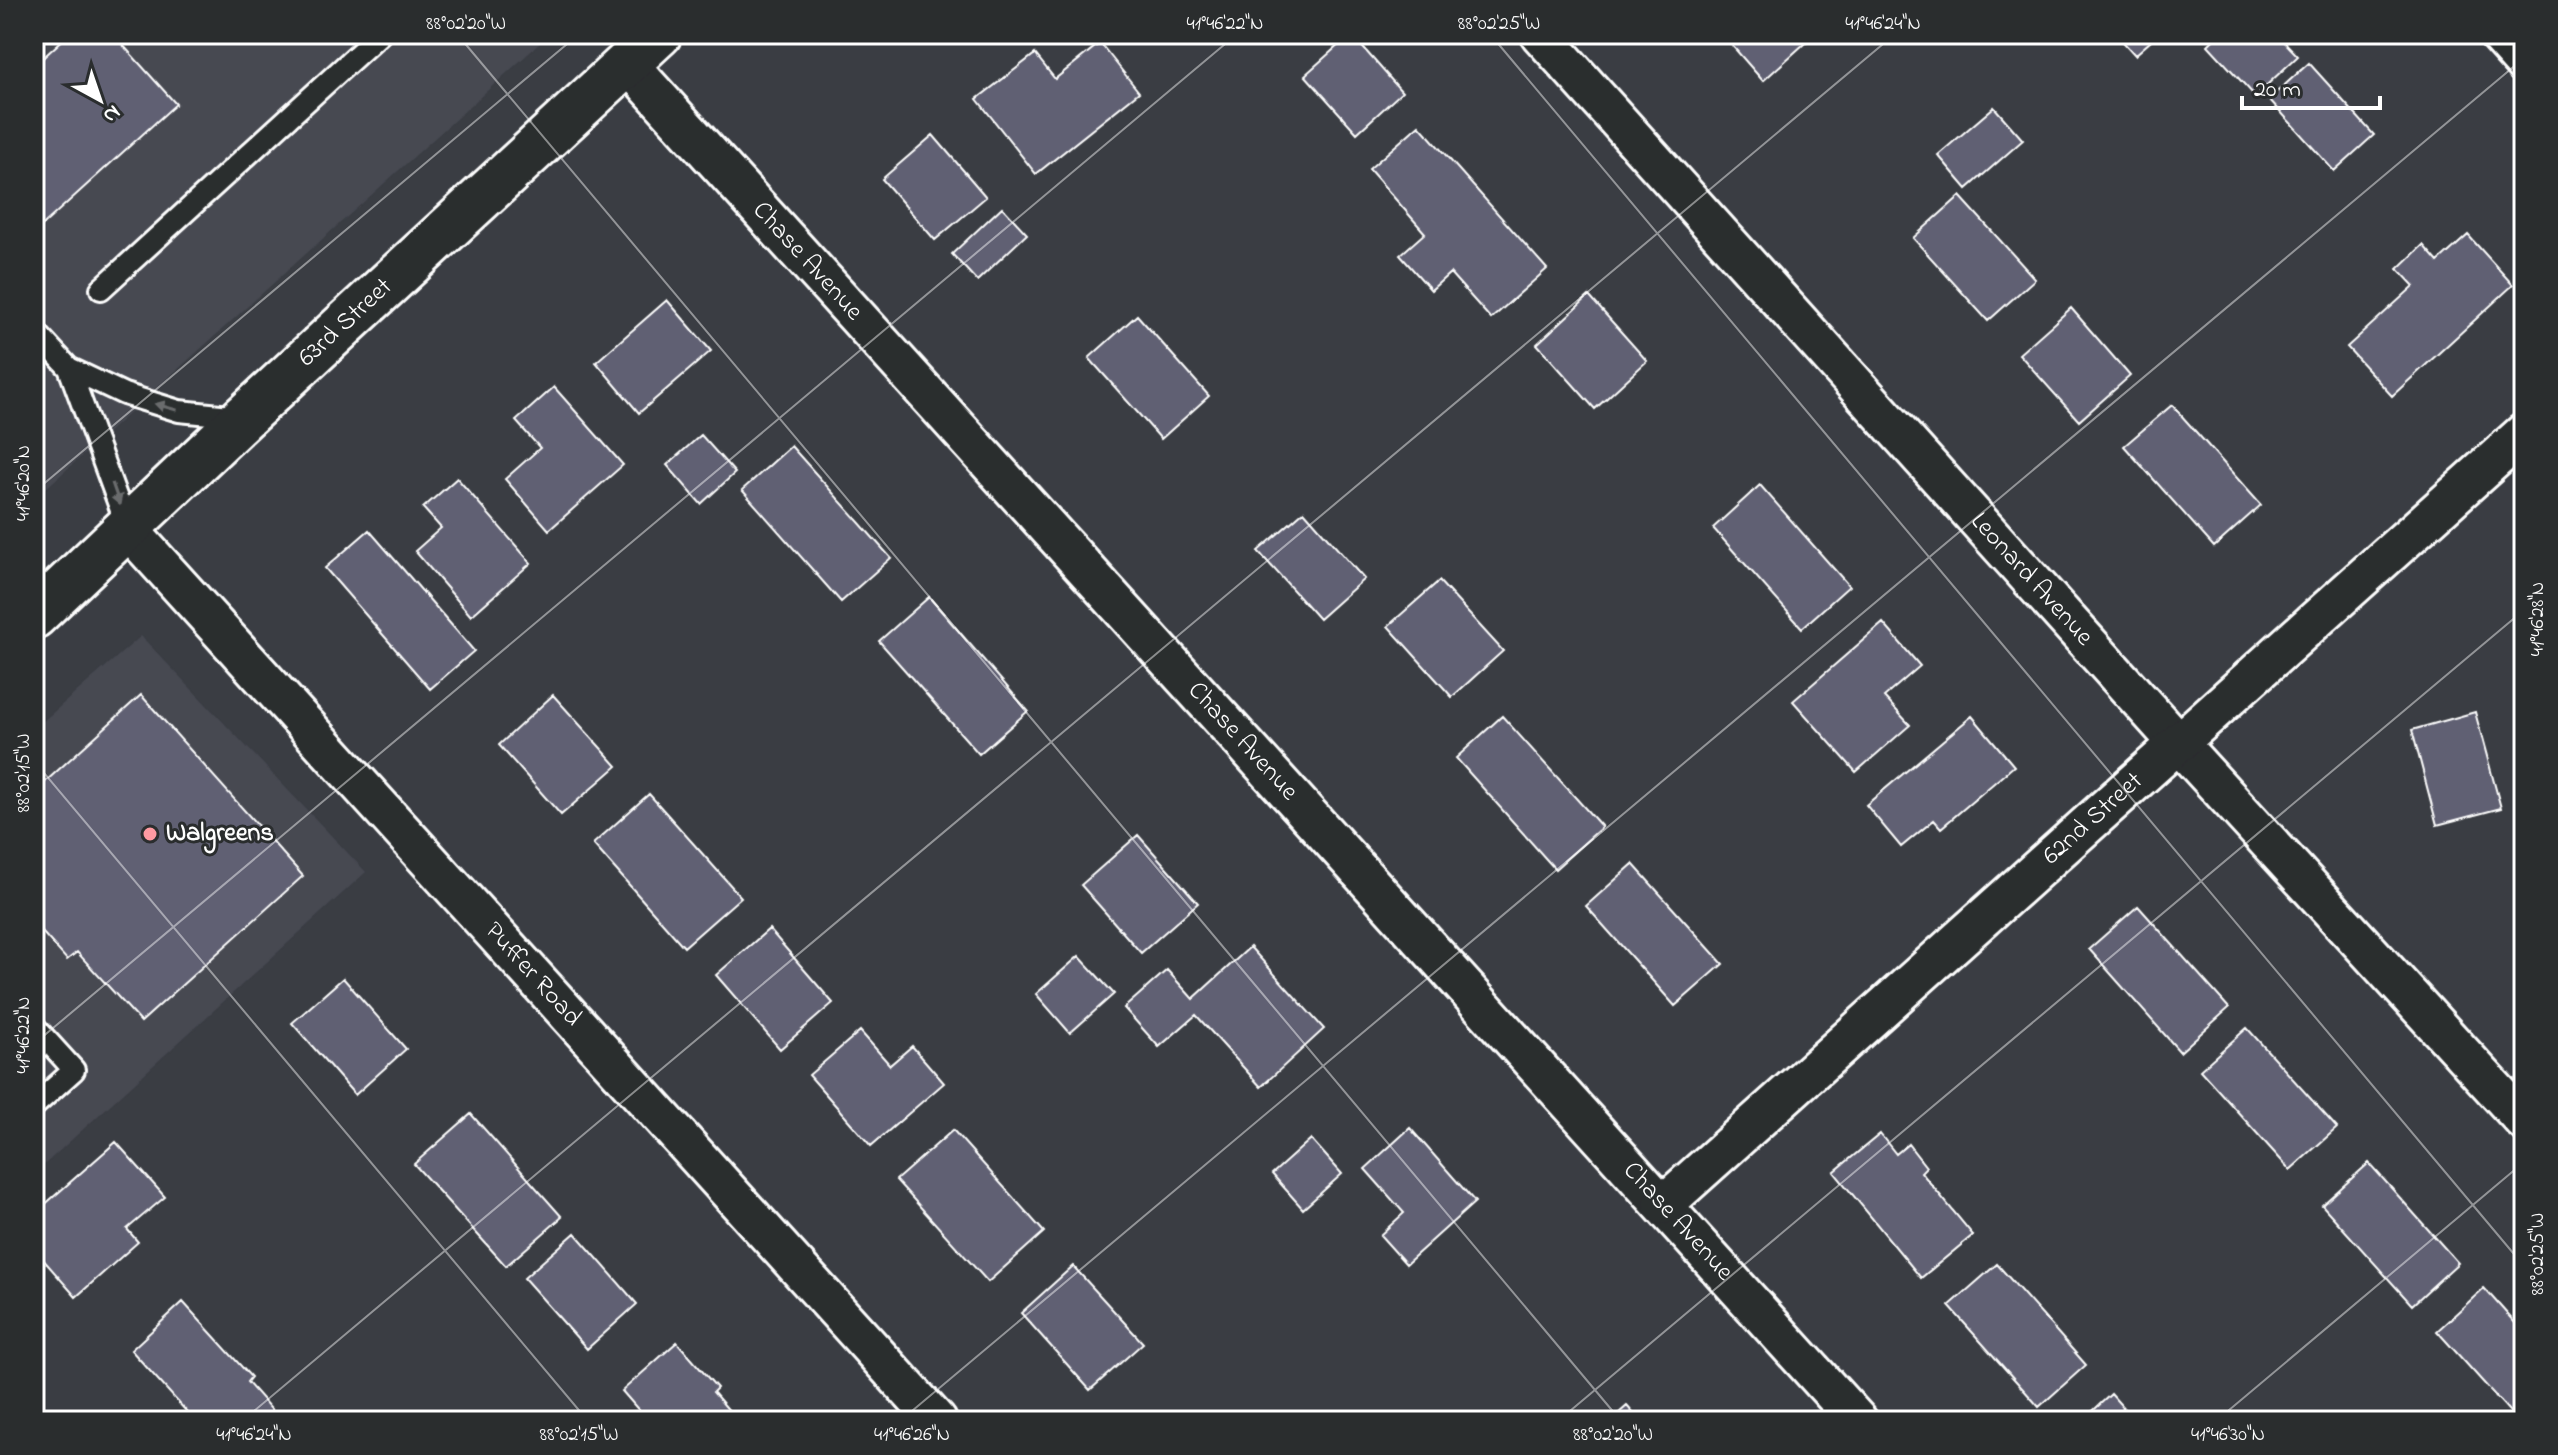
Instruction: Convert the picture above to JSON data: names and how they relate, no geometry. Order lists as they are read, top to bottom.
{
  "streets": {
    "main road": ["63rd Street"],
    "street": [
      "Chase Avenue",
      "Leonard Avenue",
      "62nd Street",
      "Puffer Road"
    ]
  },
  "crossings": [
    ["Chase Avenue", "63rd Street"],
    ["Chase Avenue", "62nd Street"],
    ["63rd Street", "Puffer Road"],
    ["Leonard Avenue", "62nd Street"]
  ],
  "places": ["Walgreens"],
  "scale_bar": "20 m",
  "north": "bottom right",
  "coordinates": [
    "88°02'20\"W",
    "41°46'22\"N",
    "88°02'25\"W",
    "41°46'24\"N",
    "41°46'20\"N",
    "41°46'28\"N",
    "88°02'15\"W",
    "41°46'26\"N",
    "41°46'30\"N"
  ]
}
